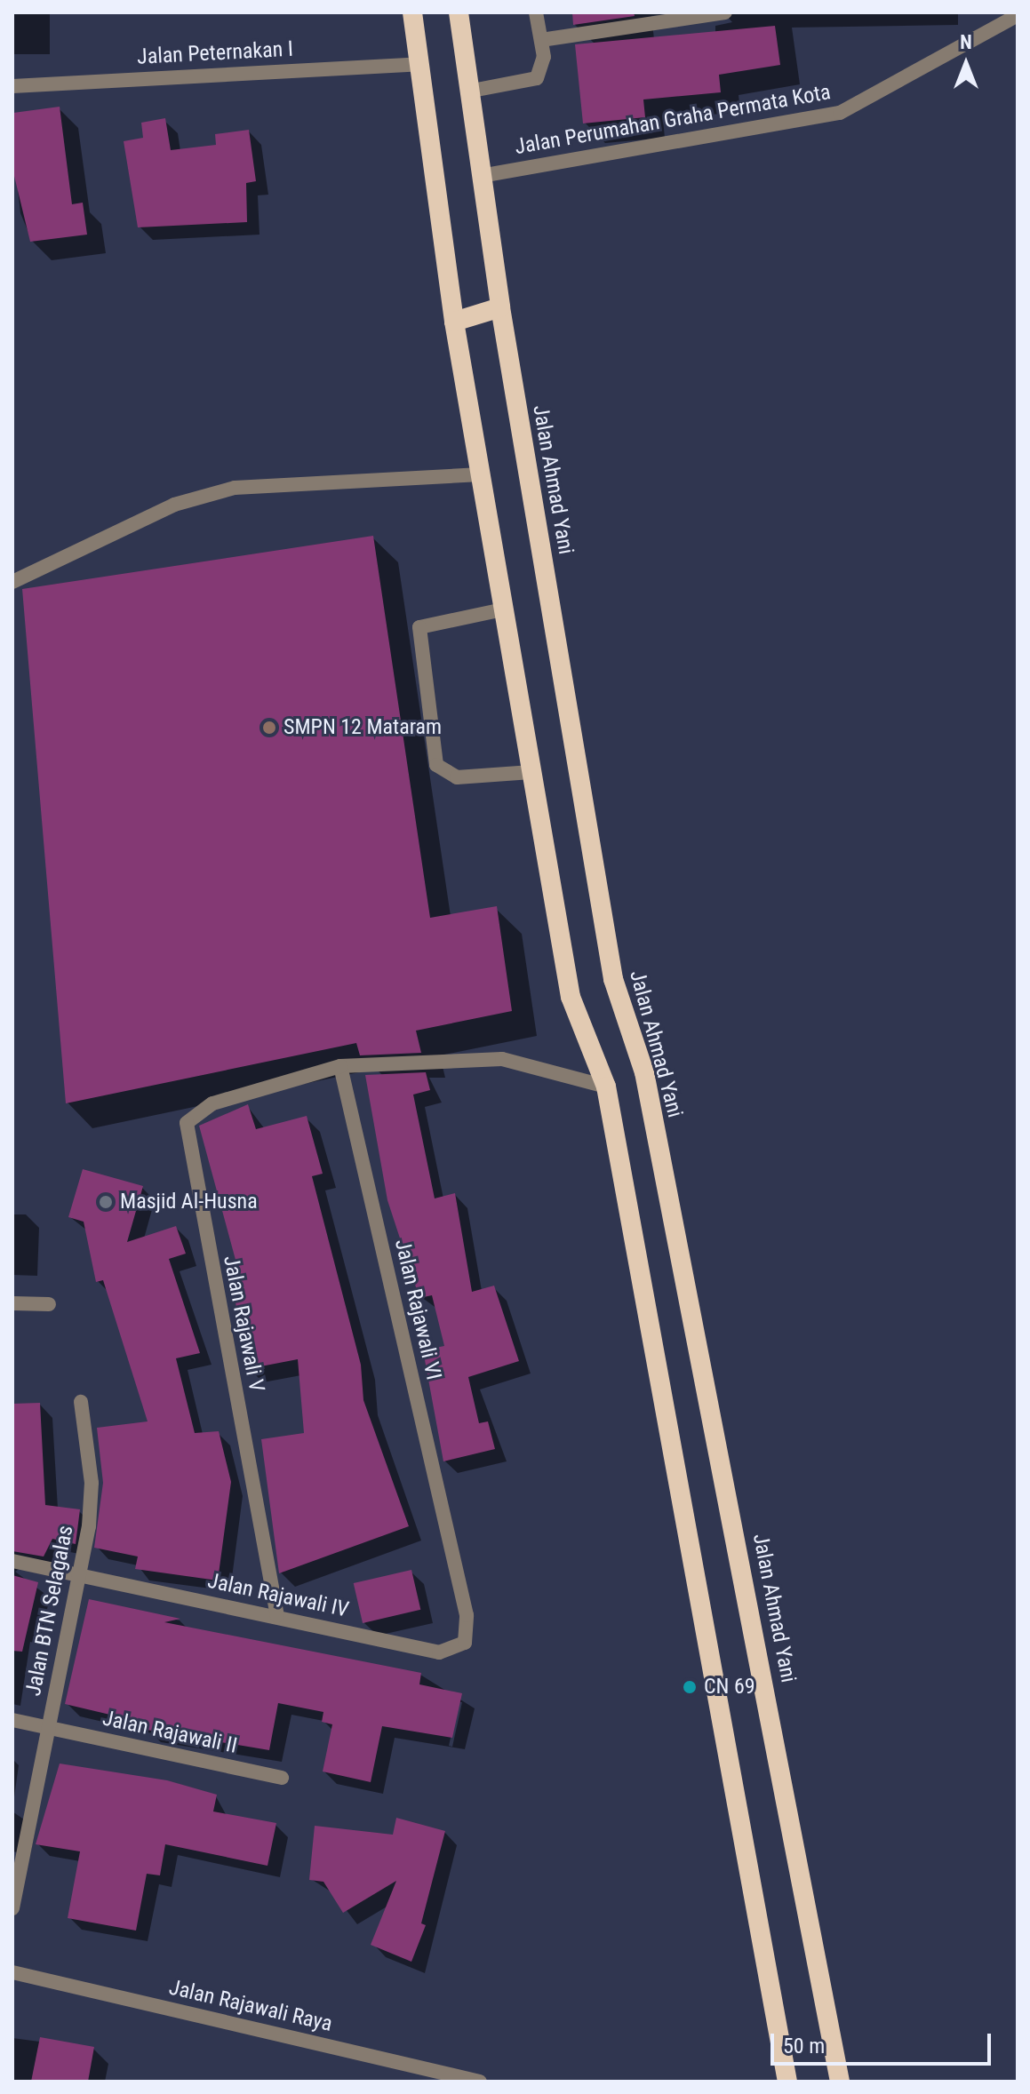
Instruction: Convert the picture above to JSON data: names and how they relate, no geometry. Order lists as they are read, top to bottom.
{
  "streets": {
    "highway": ["Jalan Ahmad Yani"],
    "street": [
      "Jalan Peternakan I",
      "Jalan Perumahan Graha Permata Kota",
      "Jalan Rajawali VI",
      "Jalan Rajawali V",
      "Jalan Rajawali IV",
      "Jalan BTN Selagalas",
      "Jalan Rajawali II",
      "Jalan Rajawali Raya"
    ]
  },
  "crossings": [
    ["Jalan Perumahan Graha Permata Kota", "Jalan Ahmad Yani"],
    ["Jalan Rajawali VI", "Jalan Rajawali V"],
    ["Jalan Rajawali VI", "Jalan Rajawali IV"],
    ["Jalan Rajawali V", "Jalan Rajawali IV"],
    ["Jalan Rajawali IV", "Jalan BTN Selagalas"],
    ["Jalan BTN Selagalas", "Jalan Rajawali II"]
  ],
  "places": ["SMPN 12 Mataram", "Masjid Al-Husna", "CN 69"],
  "scale_bar": "50 m",
  "north": "top"
}
